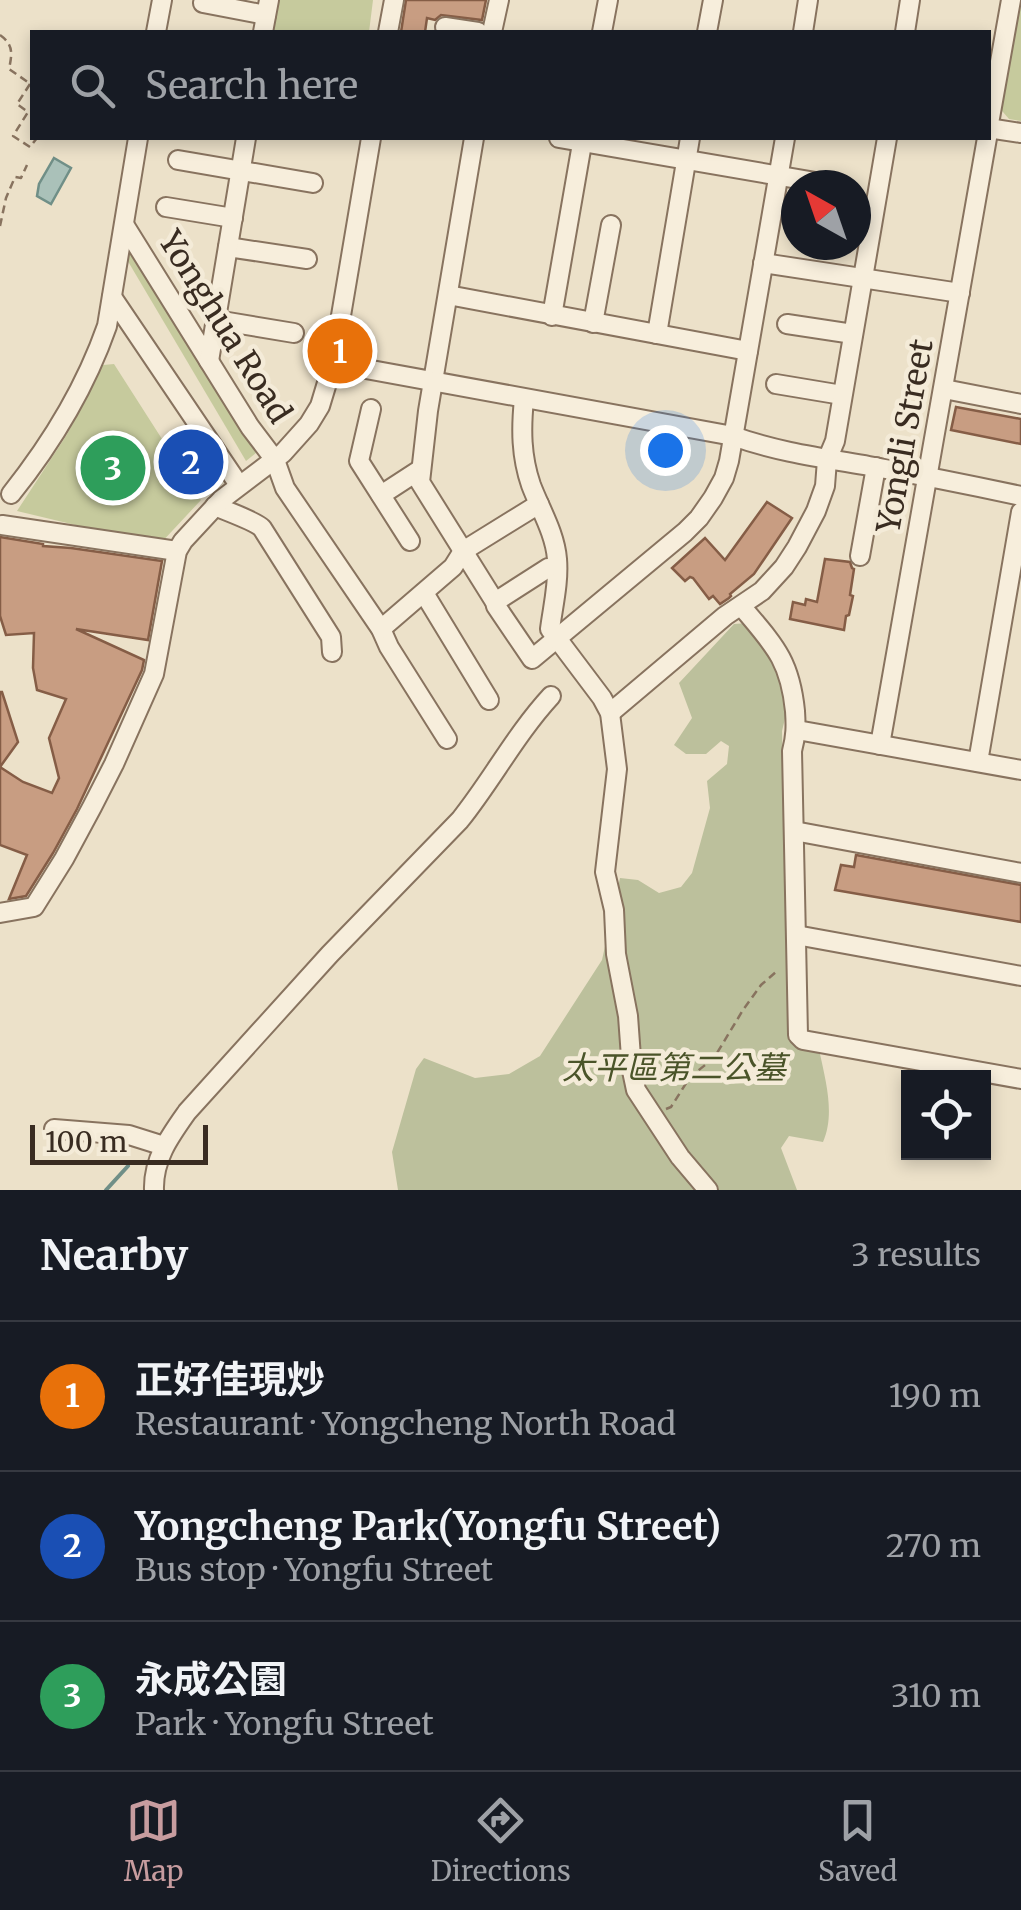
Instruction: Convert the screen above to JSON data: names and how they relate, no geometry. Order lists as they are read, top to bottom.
{
  "streets": {
    "street": ["Yonghua Road", "Yongli Street"]
  },
  "parks": ["太平區第二公墓"],
  "scale_bar": "100 m",
  "north": "top left",
  "page": {
    "search": "Search here",
    "pins": ["1", "2", "3"],
    "scale": "100 m",
    "heading": ["Nearby", "3 results"],
    "list": [
      {
        "mark": "1",
        "name": "正好佳現炒",
        "note": "Restaurant · Yongcheng North Road",
        "value": "190 m"
      },
      {
        "mark": "2",
        "name": "Yongcheng Park(Yongfu Street)",
        "note": "Bus stop · Yongfu Street",
        "value": "270 m"
      },
      {
        "mark": "3",
        "name": "永成公園",
        "note": "Park · Yongfu Street",
        "value": "310 m"
      }
    ],
    "nav": ["Map", "Directions", "Saved"]
  }
}
